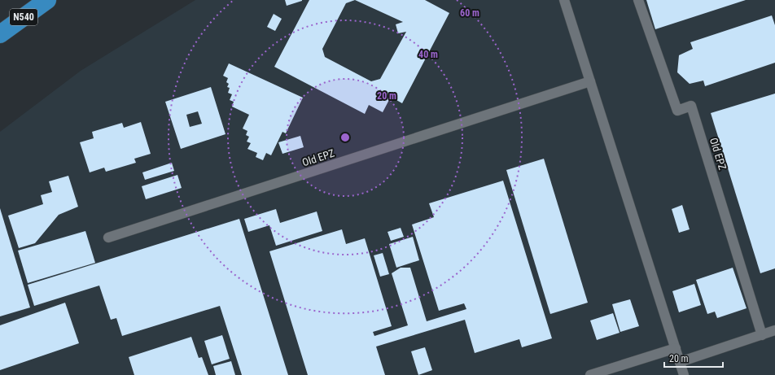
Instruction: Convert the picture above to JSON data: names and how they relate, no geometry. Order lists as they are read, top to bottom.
{
  "streets": {
    "highway": ["N540"],
    "lane": ["Old EPZ"]
  },
  "scale_bar": "20 m",
  "rings": ["60 m", "40 m", "20 m"]
}
